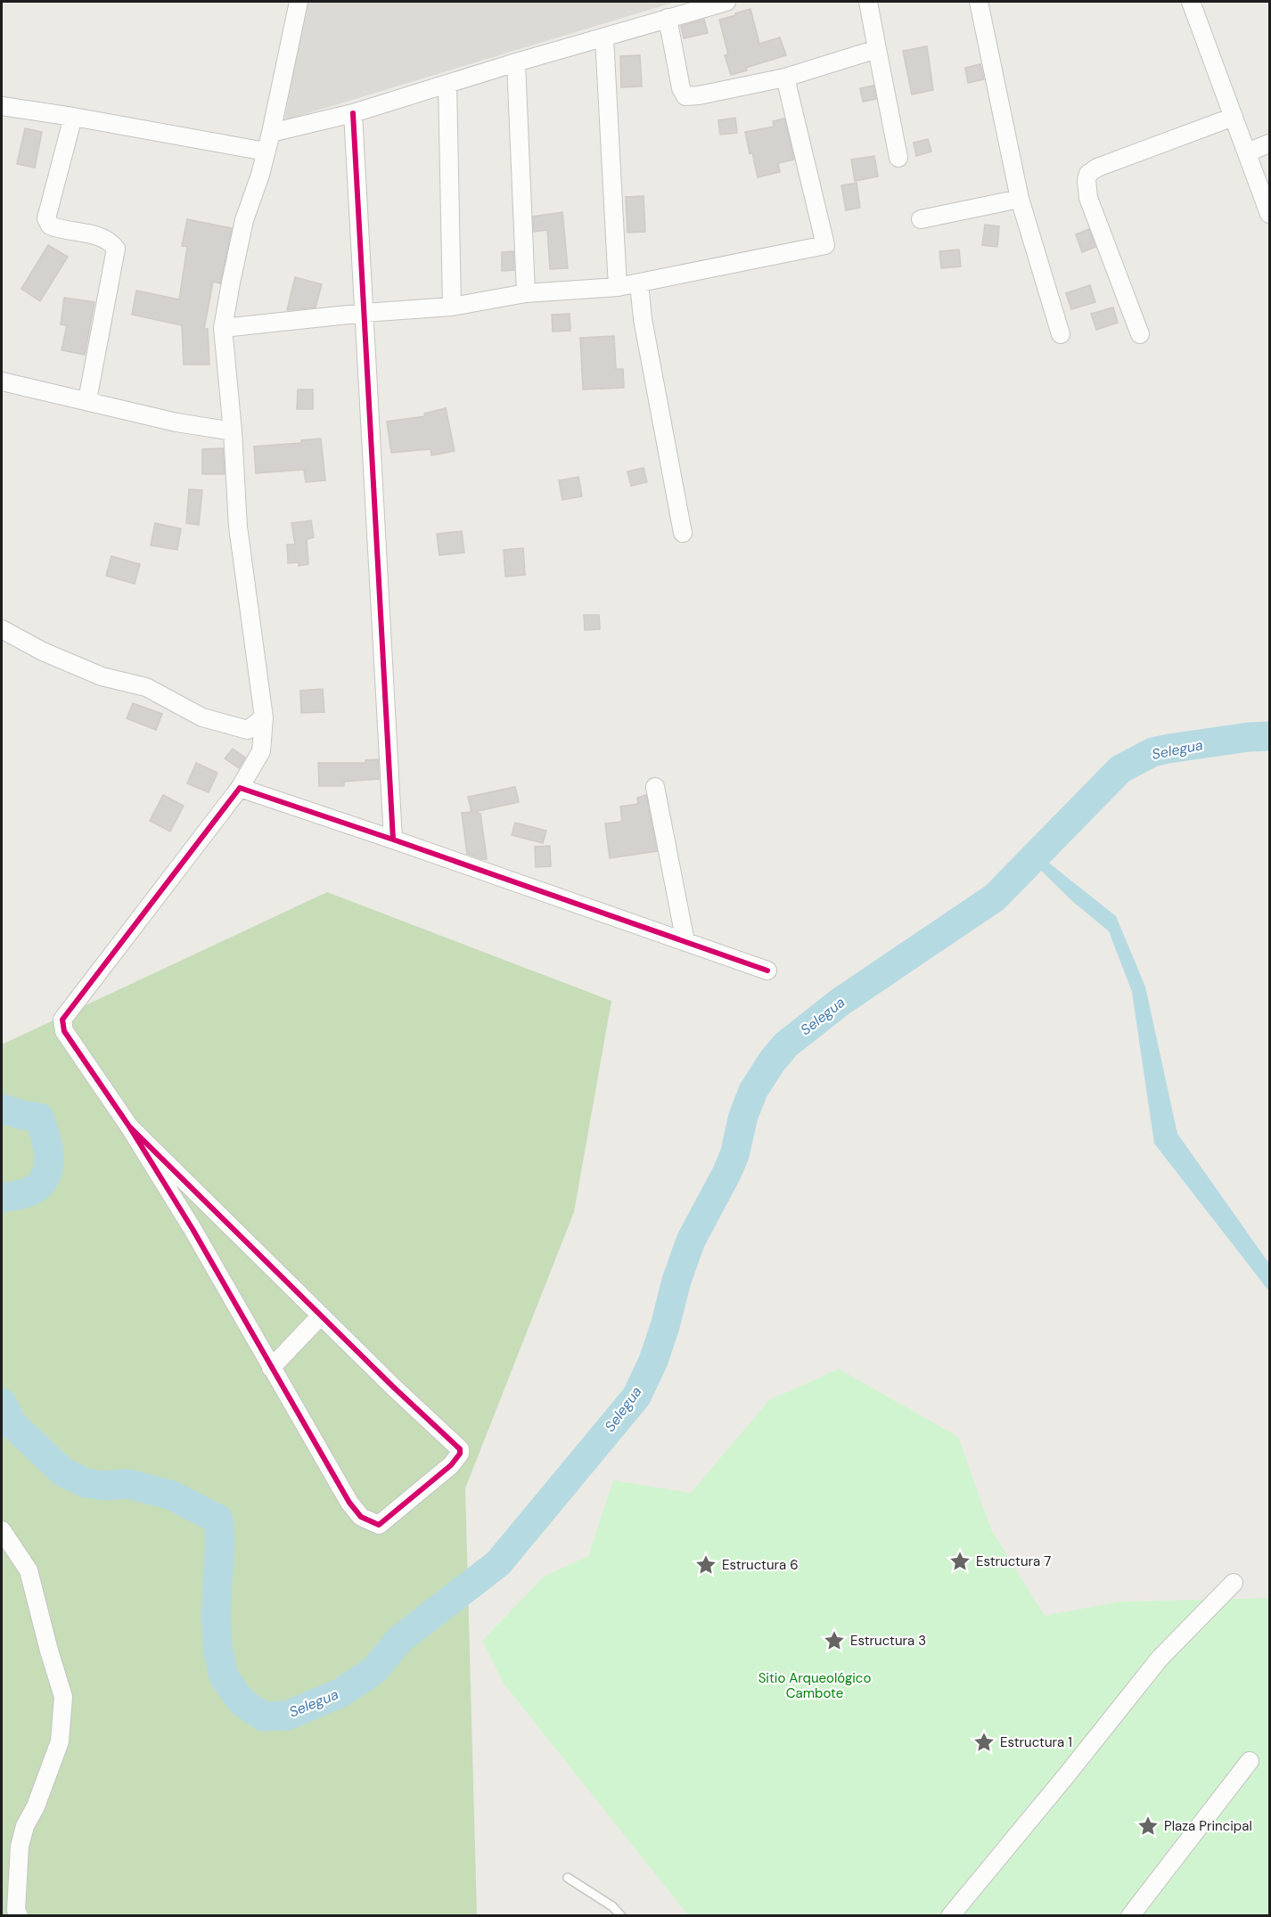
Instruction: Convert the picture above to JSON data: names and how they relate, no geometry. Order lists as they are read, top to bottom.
{
  "water": ["Selegua"],
  "parks": ["Sitio Arqueológico Cambote"],
  "places": {
    "place": [
      "Estructura 7",
      "Estructura 6",
      "Estructura 3",
      "Estructura 1",
      "Plaza Principal"
    ]
  }
}
